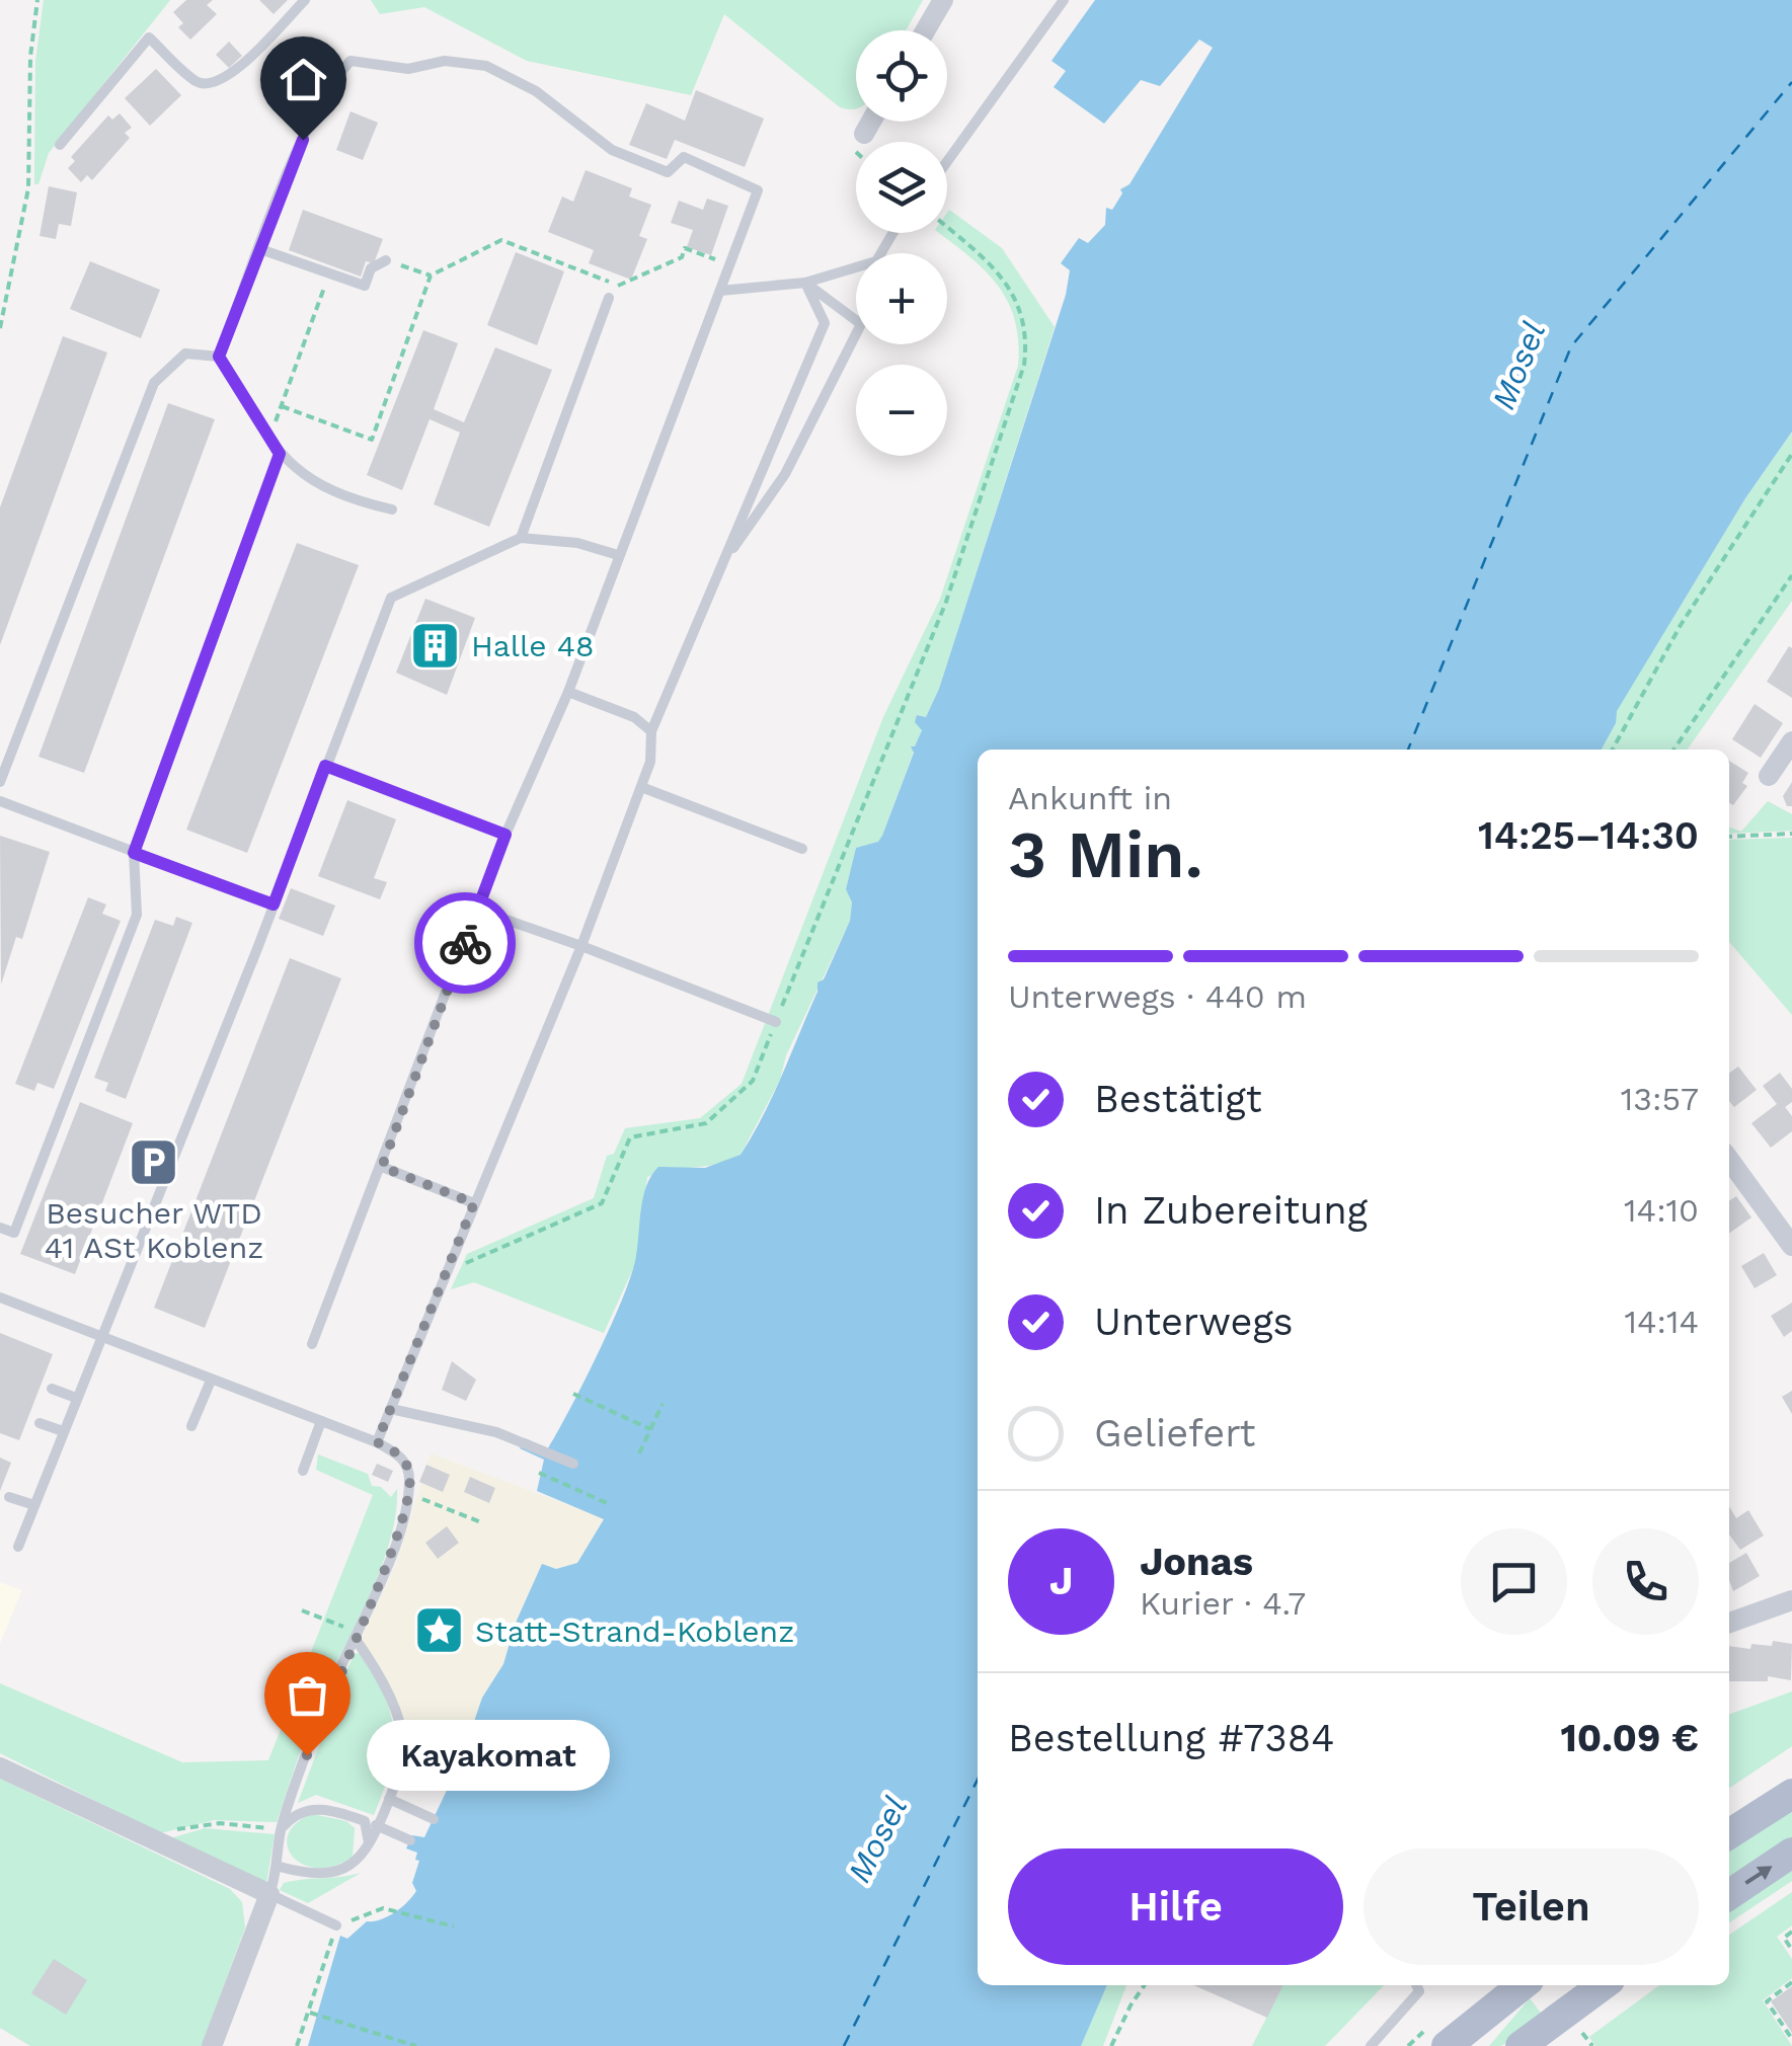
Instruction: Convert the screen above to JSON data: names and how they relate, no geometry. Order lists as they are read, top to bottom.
{
  "water": ["Mosel"],
  "places": {
    "building": ["Halle 48"],
    "parking": ["Besucher WTD 41 ASt Koblenz"],
    "place": ["Statt-Strand-Koblenz"],
    "other": ["Kayakomat"]
  },
  "page": {
    "map_buttons": ["+", "−"],
    "heading": ["3 Min.", "Ankunft in", "14:25–14:30"],
    "panel": [
      "Jonas",
      "Kurier · 4.7",
      "Bestellung #7384",
      "10.09 €"
    ],
    "bar": "Unterwegs · 440 m",
    "list": [
      ["Bestätigt", "13:57"],
      ["In Zubereitung", "14:10"],
      ["Unterwegs", "14:14"],
      "Geliefert"
    ],
    "round": "J",
    "bubble": "Kayakomat",
    "buttons": ["Hilfe", "Teilen"]
  }
}
